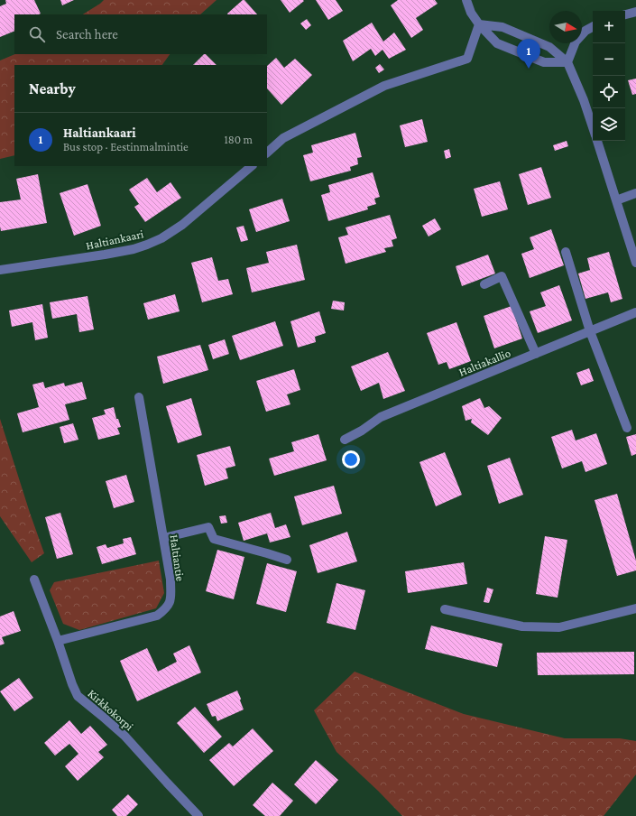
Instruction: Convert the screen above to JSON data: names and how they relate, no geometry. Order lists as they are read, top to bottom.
{
  "streets": {
    "street": [
      "Haltiankaari",
      "Haltiakallio",
      "Haltiantie",
      "Kirkkokorpi"
    ]
  },
  "crossings": [
    ["Haltiantie", "Kirkkokorpi"]
  ],
  "north": "right",
  "page": {
    "map_buttons": ["+", "−"],
    "search": "Search here",
    "pins": "1",
    "heading": "Nearby",
    "list": [
      {
        "mark": "1",
        "name": "Haltiankaari",
        "note": "Bus stop · Eestinmalmintie",
        "value": "180 m"
      }
    ]
  }
}
